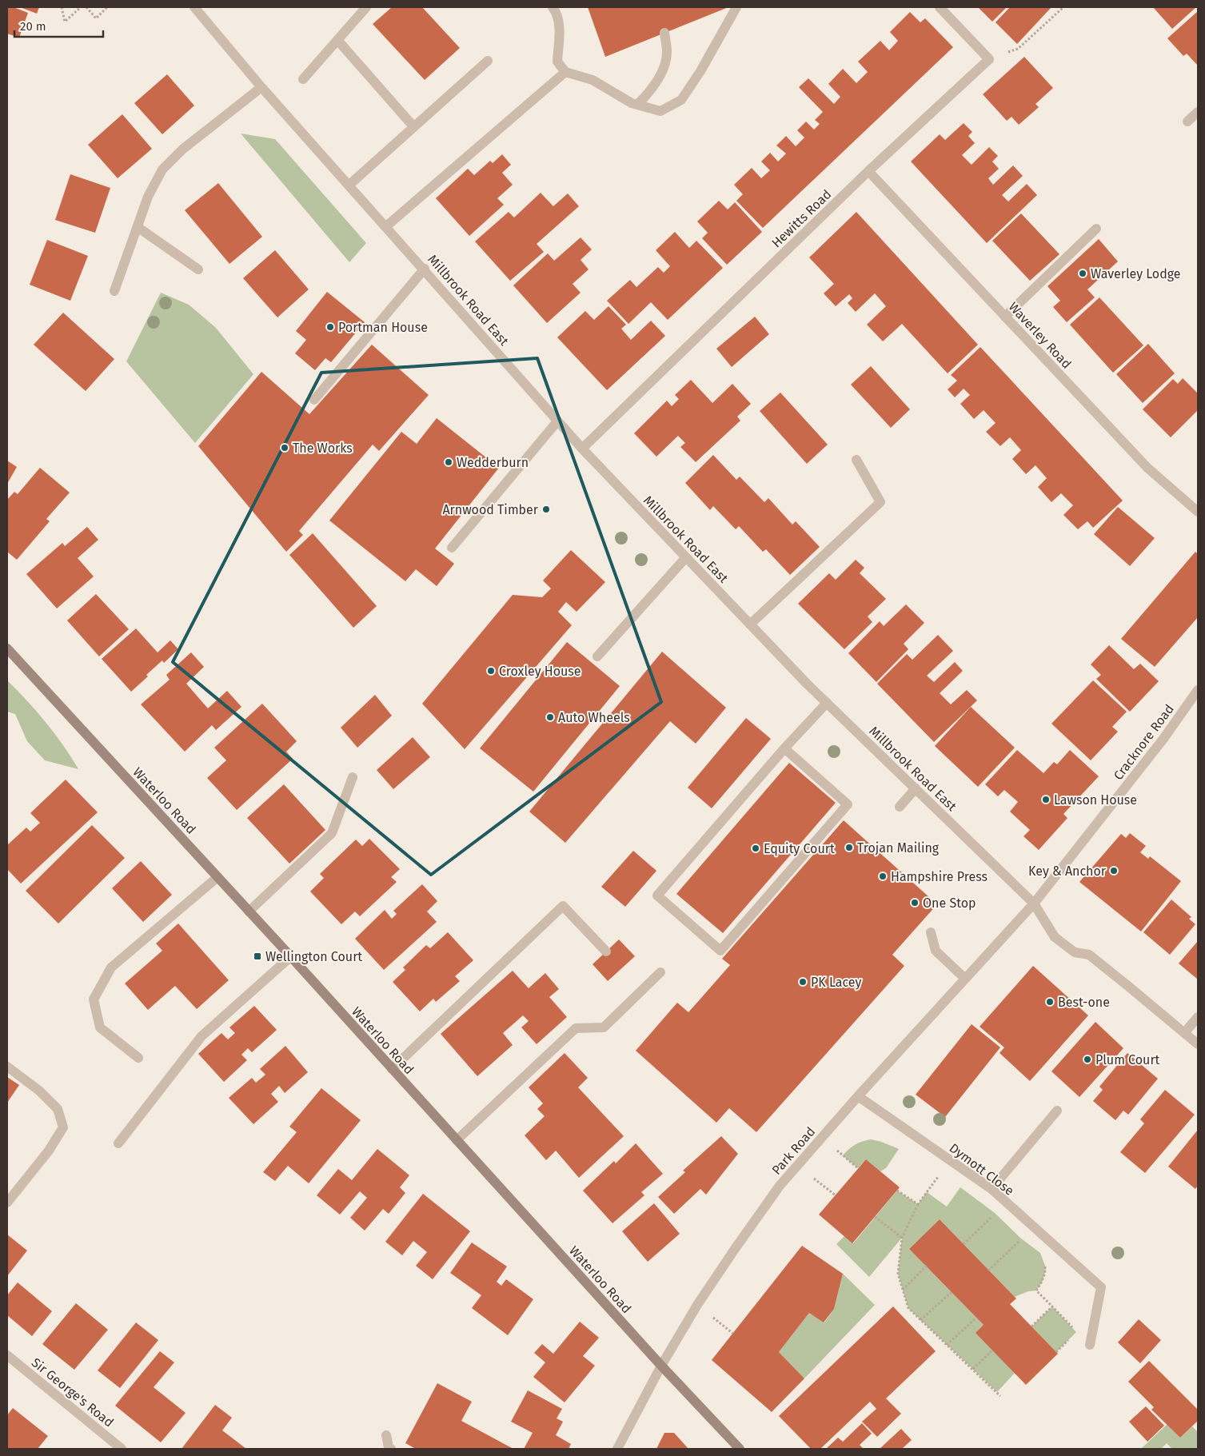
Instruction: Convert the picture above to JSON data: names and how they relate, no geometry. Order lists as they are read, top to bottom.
{
  "streets": {
    "street": [
      "Hewitts Road",
      "Millbrook Road East",
      "Waverley Road",
      "Cracknore Road",
      "Waterloo Road",
      "Park Road",
      "Dymott Close",
      "Sir George's Road"
    ]
  },
  "crossings": [
    ["Hewitts Road", "Millbrook Road East"],
    ["Hewitts Road", "Waverley Road"],
    ["Millbrook Road East", "Cracknore Road"],
    ["Millbrook Road East", "Park Road"],
    ["Cracknore Road", "Park Road"],
    ["Waterloo Road", "Park Road"],
    ["Park Road", "Dymott Close"]
  ],
  "places": {
    "other": [
      "Waverley Lodge",
      "Portman House",
      "The Works",
      "Wedderburn",
      "Arnwood Timber",
      "Croxley House",
      "Auto Wheels",
      "Lawson House",
      "Trojan Mailing",
      "Equity Court",
      "Key & Anchor",
      "Hampshire Press",
      "One Stop",
      "PK Lacey",
      "Best-one",
      "Plum Court"
    ],
    "transit": ["Wellington Court"]
  },
  "scale_bar": "20 m"
}
